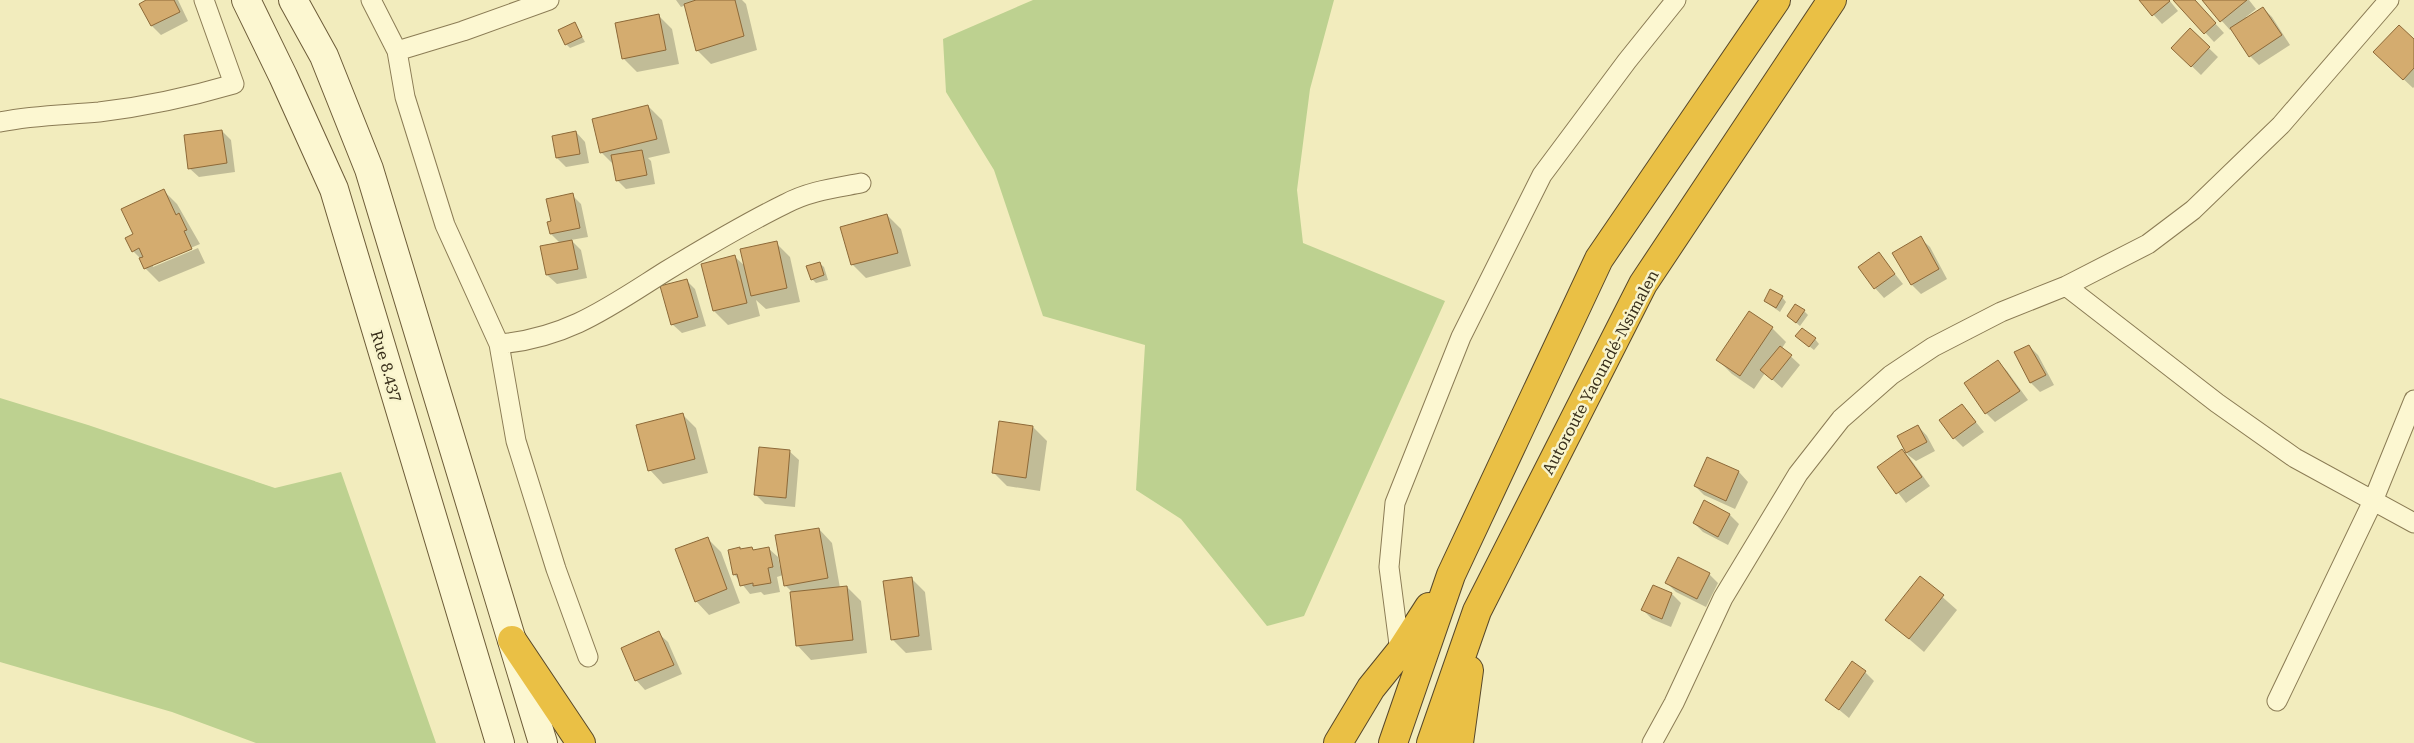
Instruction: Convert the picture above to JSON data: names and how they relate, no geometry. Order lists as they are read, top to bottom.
{
  "streets": {
    "highway": ["Autoroute Yaoundé-Nsimalen"],
    "main road": ["Rue 8.437"]
  }
}
